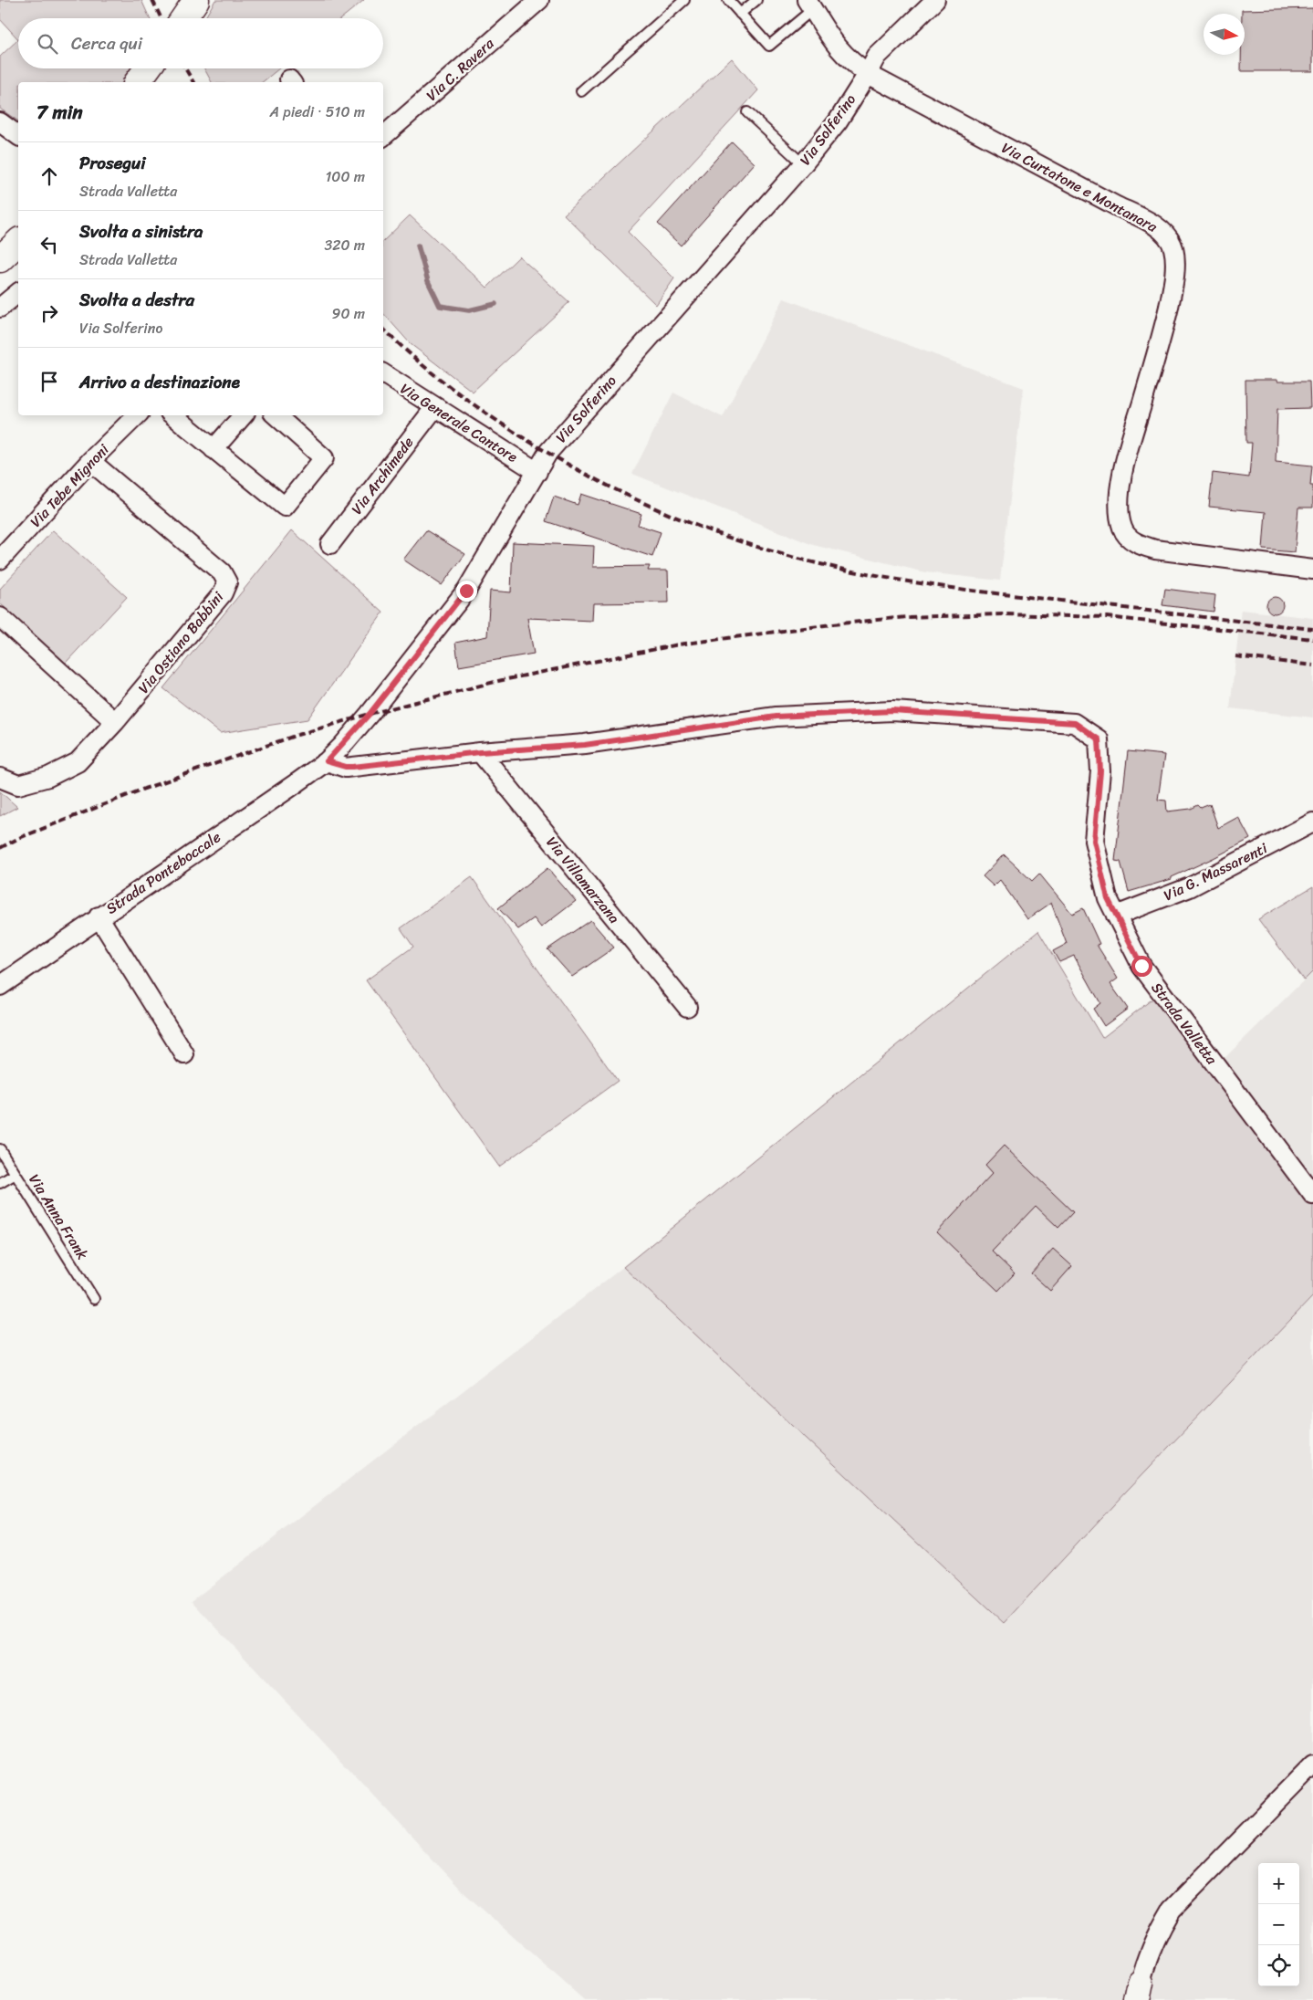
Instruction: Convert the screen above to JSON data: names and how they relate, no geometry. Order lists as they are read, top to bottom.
{
  "streets": {
    "street": [
      "Via C. Ravera",
      "Via Solferino",
      "Via Curtatone e Montanara",
      "Via Generale Cantore",
      "Via Archimede",
      "Via Tebe Mignoni",
      "Via Ostiano Babbini",
      "Via G. Massarenti",
      "Strada Ponteboccale",
      "Via Villamarzana",
      "Strada Valletta"
    ],
    "lane": ["Via Anna Frank"]
  },
  "crossings": [
    ["Via Solferino", "Via Curtatone e Montanara"],
    ["Via Solferino", "Via Generale Cantore"],
    ["Via Solferino", "Strada Ponteboccale"],
    ["Via Solferino", "Strada Valletta"],
    ["Via Generale Cantore", "Via Archimede"],
    ["Via Tebe Mignoni", "Via Ostiano Babbini"],
    ["Via G. Massarenti", "Strada Valletta"],
    ["Strada Ponteboccale", "Strada Valletta"],
    ["Via Villamarzana", "Strada Valletta"]
  ],
  "north": "right",
  "page": {
    "search": "Cerca qui",
    "heading": ["7 min", "A piedi · 510 m"],
    "list": [
      ["Prosegui", "Strada Valletta", "100 m"],
      ["Svolta a sinistra", "Strada Valletta", "320 m"],
      ["Svolta a destra", "Via Solferino", "90 m"],
      "Arrivo a destinazione"
    ],
    "map_buttons": ["+", "−"]
  }
}
